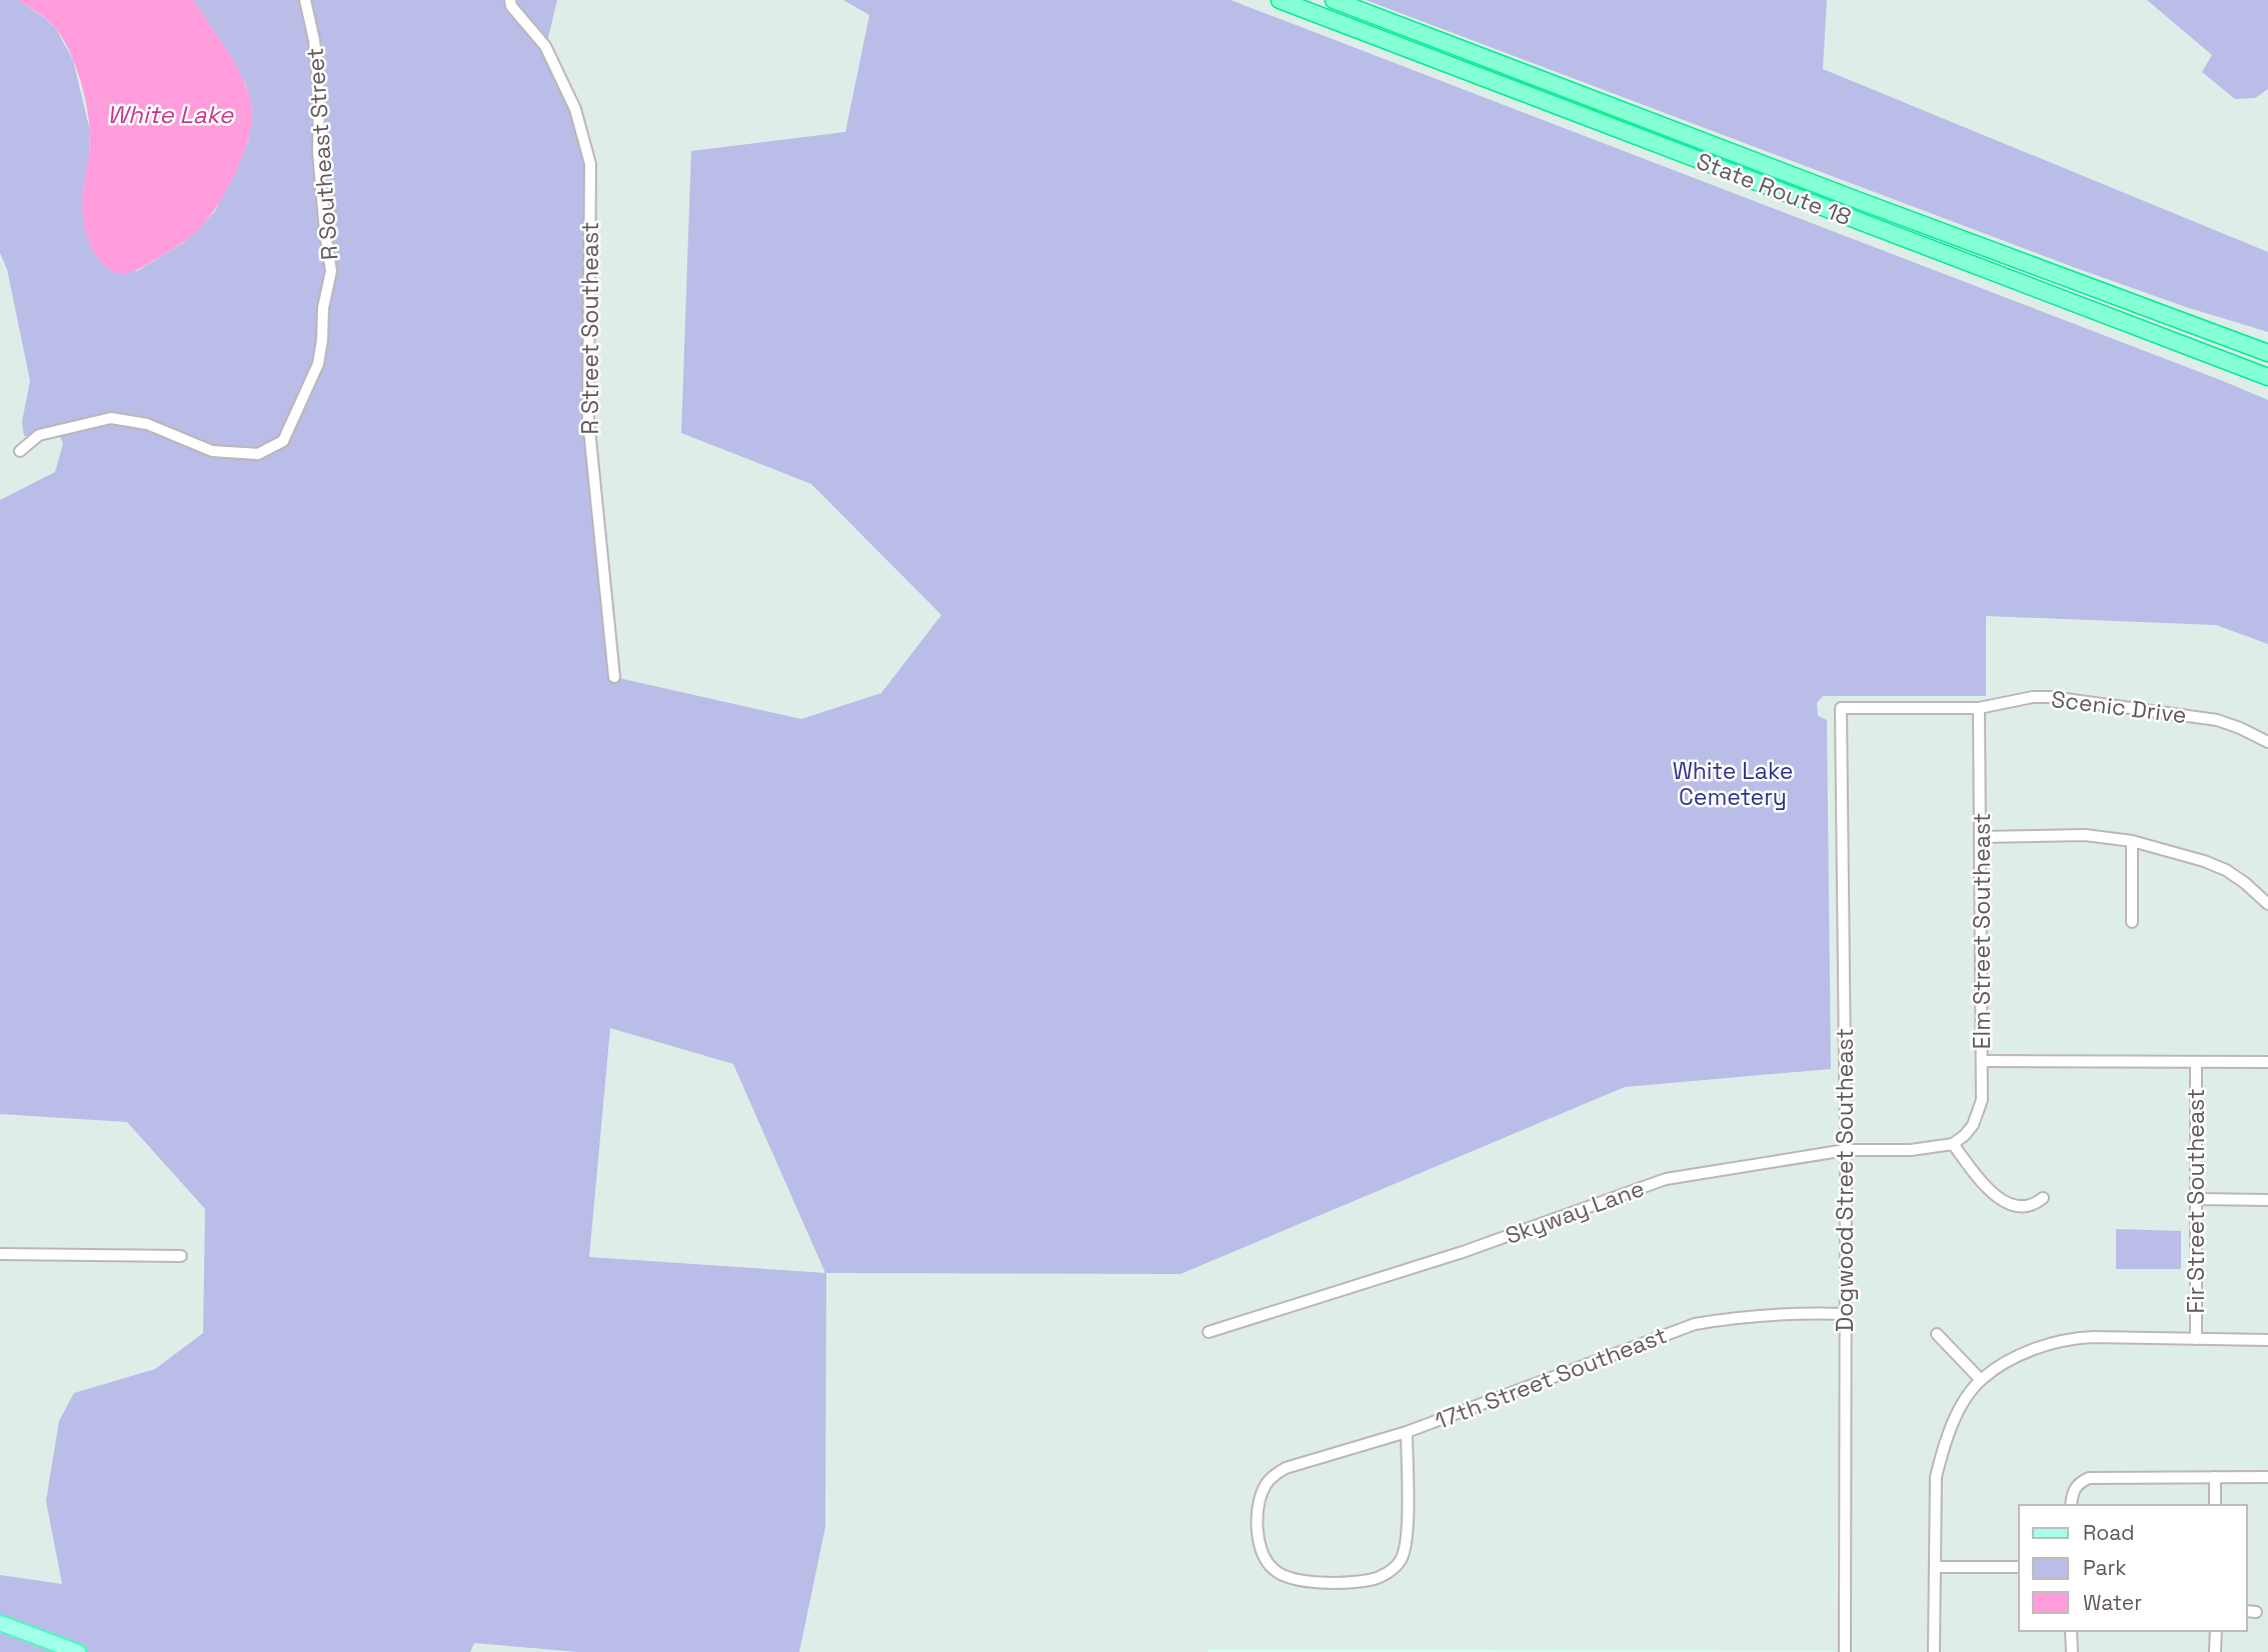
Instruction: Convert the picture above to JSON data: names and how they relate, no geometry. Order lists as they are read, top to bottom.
{
  "streets": {
    "highway": ["State Route 18"],
    "street": [
      "R Southeast Street",
      "R Street Southeast",
      "Scenic Drive",
      "Elm Street Southeast",
      "Dogwood Street Southeast",
      "Fir Street Southeast",
      "Skyway Lane",
      "17th Street Southeast"
    ]
  },
  "crossings": [
    ["Scenic Drive", "Elm Street Southeast"],
    ["Scenic Drive", "Dogwood Street Southeast"],
    ["Elm Street Southeast", "Skyway Lane"],
    ["Dogwood Street Southeast", "Skyway Lane"],
    ["Dogwood Street Southeast", "17th Street Southeast"]
  ],
  "water": ["White Lake"],
  "parks": ["White Lake Cemetery"],
  "legend": ["Road", "Park", "Water"]
}
